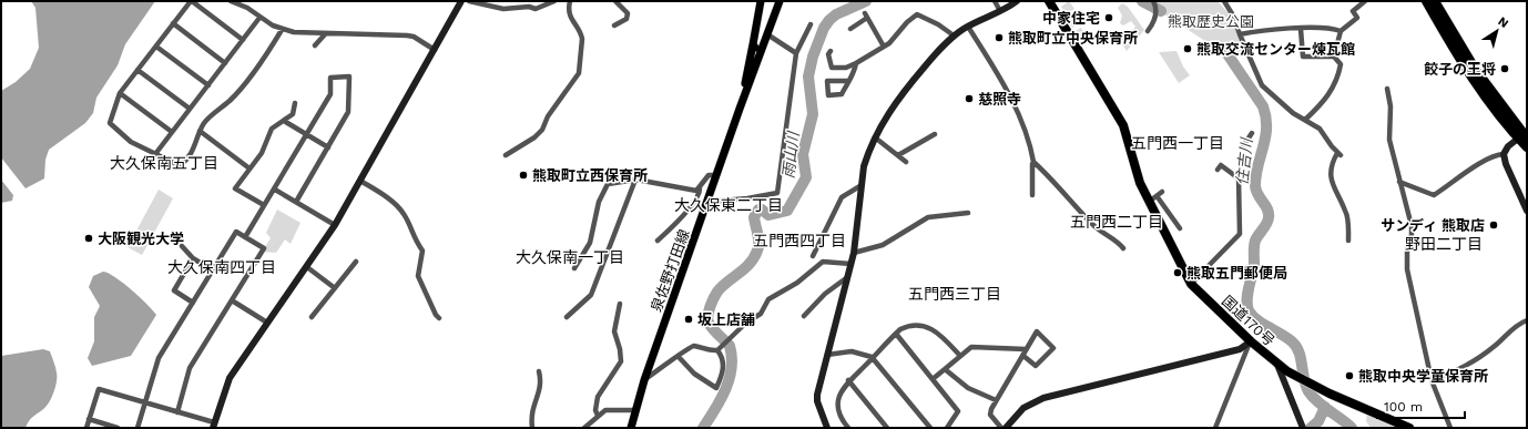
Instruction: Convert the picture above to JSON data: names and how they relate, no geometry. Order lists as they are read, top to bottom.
{
  "streets": {
    "highway": ["国道170号"],
    "main road": ["泉佐野打田線"]
  },
  "districts": [
    "五門西一丁目",
    "大久保南五丁目",
    "大久保東二丁目",
    "五門西二丁目",
    "五門西四丁目",
    "野田二丁目",
    "大久保南一丁目",
    "大久保南四丁目",
    "五門西三丁目"
  ],
  "water": ["雨山川", "住吉川"],
  "parks": ["熊取歴史公園"],
  "places": [
    "中家住宅",
    "熊取町立中央保育所",
    "熊取交流センター煉瓦館",
    "餃子の王将",
    "慈照寺",
    "熊取町立西保育所",
    "サンディ 熊取店",
    "大阪観光大学",
    "熊取五門郵便局",
    "坂上店舗",
    "熊取中央学童保育所"
  ],
  "scale_bar": "100 m",
  "north": "top right"
}
